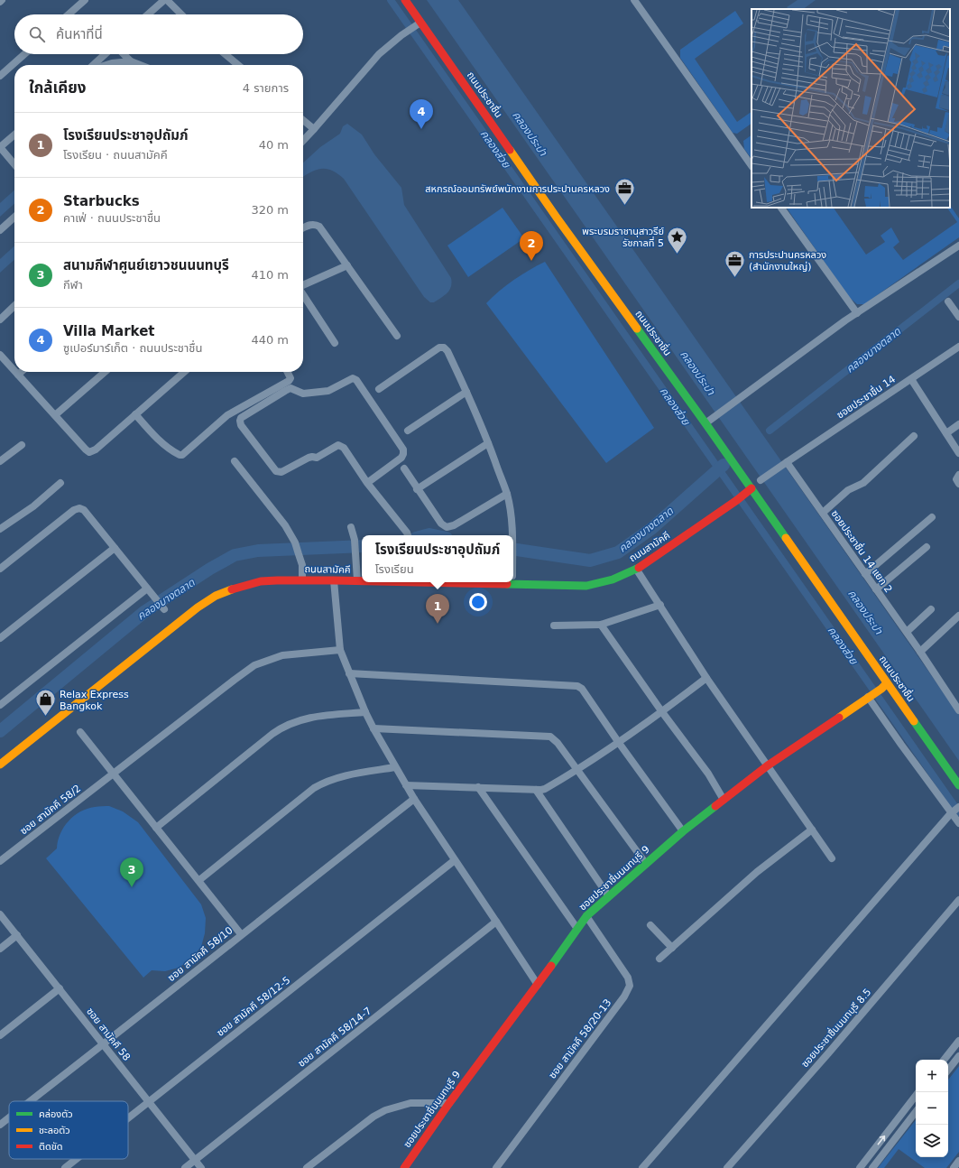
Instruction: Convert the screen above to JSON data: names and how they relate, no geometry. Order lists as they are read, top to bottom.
{
  "streets": {
    "main road": ["ถนนประชาชื่น", "ถนนสามัคคี", "ซอยประชาชื่นนนทบุรี 9"],
    "street": [
      "ซอยประชาชื่น 14",
      "ซอยประชาชื่น 14 แยก 2",
      "ซอย สามัคคี 58/2",
      "ซอย สามัคคี 58/10",
      "ซอย สามัคคี 58/12-5",
      "ซอยประชาชื่นนนทบุรี 8.5",
      "ซอย สามัคคี 58",
      "ซอย สามัคคี 58/14-7",
      "ซอย สามัคคี 58/20-13"
    ]
  },
  "crossings": [
    ["ถนนประชาชื่น", "ถนนสามัคคี"],
    ["ถนนประชาชื่น", "ซอยประชาชื่นนนทบุรี 9"],
    ["ซอยประชาชื่น 14", "ซอยประชาชื่น 14 แยก 2"],
    ["ซอยประชาชื่นนนทบุรี 9", "ซอย สามัคคี 58/20-13"],
    ["ซอย สามัคคี 58/10", "ซอย สามัคคี 58"],
    ["ซอย สามัคคี 58/12-5", "ซอย สามัคคี 58"],
    ["ซอย สามัคคี 58", "ซอย สามัคคี 58/14-7"]
  ],
  "water": ["คลองประปา", "คลองส่วย", "คลองบางตลาด"],
  "places": {
    "office": ["สหกรณ์ออมทรัพย์พนักงานการประปานครหลวง", "การประปานครหลวง (สำนักงานใหญ่)"],
    "place": ["พระบรมราชานุสาวรีย์ รัชกาลที่ 5"],
    "shop": ["Relax Express Bangkok"]
  },
  "legend": ["คล่องตัว", "ชะลอตัว", "ติดขัด"],
  "page": {
    "search": "ค้นหาที่นี่",
    "heading": ["ใกล้เคียง", "4 รายการ"],
    "pins": [
      "4",
      "2",
      "1",
      "3"
    ],
    "list": [
      {
        "mark": "1",
        "name": "โรงเรียนประชาอุปถัมภ์",
        "note": "โรงเรียน · ถนนสามัคคี",
        "value": "40 m"
      },
      {
        "mark": "2",
        "name": "Starbucks",
        "note": "คาเฟ่ · ถนนประชาชื่น",
        "value": "320 m"
      },
      {
        "mark": "3",
        "name": "สนามกีฬาศูนย์เยาวชนนนทบุรี",
        "note": "กีฬา",
        "value": "410 m"
      },
      {
        "mark": "4",
        "name": "Villa Market",
        "note": "ซูเปอร์มาร์เก็ต · ถนนประชาชื่น",
        "value": "440 m"
      }
    ],
    "popup": ["โรงเรียนประชาอุปถัมภ์", "โรงเรียน"],
    "map_buttons": ["+", "−"]
  }
}
